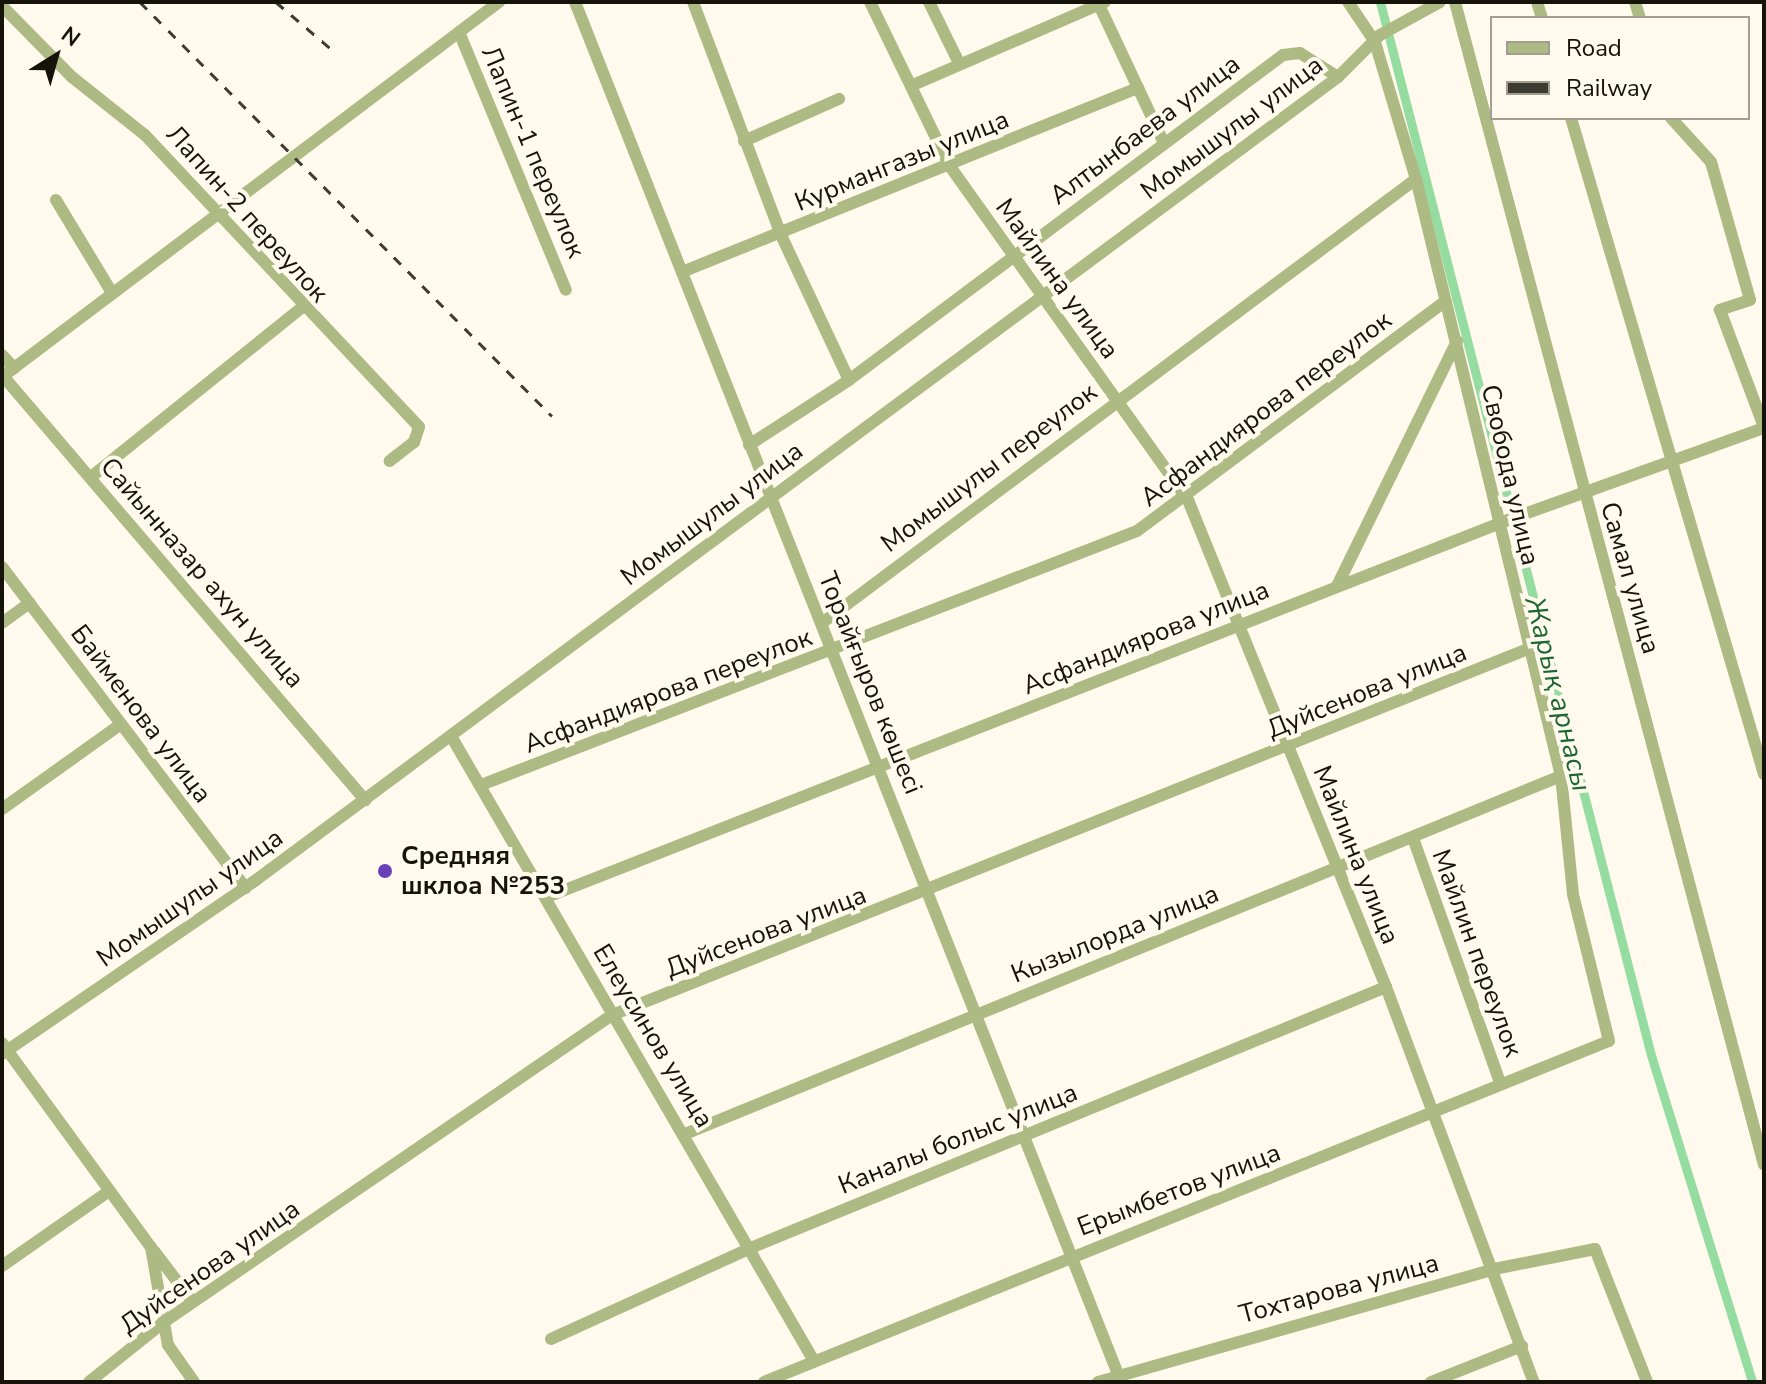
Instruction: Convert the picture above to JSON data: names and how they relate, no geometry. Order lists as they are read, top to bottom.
{
  "streets": {
    "street": [
      "Момышулы улица",
      "Алтынбаева улица",
      "Лапин-1 переулок",
      "Курмангазы улица",
      "Лапин-2 переулок",
      "Майлина улица",
      "Асфандиярова переулок",
      "Момышулы переулок",
      "Свобода улица",
      "Сайынназар ахун улица",
      "Самал улица",
      "Асфандиярова улица",
      "Торайғыров көшесі",
      "Дуйсенова улица",
      "Байменова улица",
      "Кызылорда улица",
      "Майлин переулок",
      "Елеусинов улица",
      "Каналы болыс улица",
      "Ерымбетов улица",
      "Тохтарова улица"
    ]
  },
  "crossings": [
    ["Момышулы улица", "Алтынбаева улица"],
    ["Момышулы улица", "Майлина улица"],
    ["Момышулы улица", "Свобода улица"],
    ["Момышулы улица", "Сайынназар ахун улица"],
    ["Момышулы улица", "Торайғыров көшесі"],
    ["Момышулы улица", "Байменова улица"],
    ["Момышулы улица", "Елеусинов улица"],
    ["Алтынбаева улица", "Майлина улица"],
    ["Алтынбаева улица", "Торайғыров көшесі"],
    ["Курмангазы улица", "Майлина улица"],
    ["Курмангазы улица", "Торайғыров көшесі"],
    ["Майлина улица", "Асфандиярова переулок"],
    ["Майлина улица", "Момышулы переулок"],
    ["Майлина улица", "Асфандиярова улица"],
    ["Майлина улица", "Дуйсенова улица"],
    ["Майлина улица", "Кызылорда улица"],
    ["Майлина улица", "Каналы болыс улица"],
    ["Майлина улица", "Ерымбетов улица"],
    ["Майлина улица", "Тохтарова улица"],
    ["Асфандиярова переулок", "Свобода улица"],
    ["Асфандиярова переулок", "Торайғыров көшесі"],
    ["Асфандиярова переулок", "Елеусинов улица"],
    ["Момышулы переулок", "Свобода улица"],
    ["Момышулы переулок", "Торайғыров көшесі"],
    ["Свобода улица", "Асфандиярова улица"],
    ["Свобода улица", "Дуйсенова улица"],
    ["Свобода улица", "Кызылорда улица"],
    ["Свобода улица", "Ерымбетов улица"],
    ["Самал улица", "Асфандиярова улица"],
    ["Асфандиярова улица", "Торайғыров көшесі"],
    ["Асфандиярова улица", "Елеусинов улица"],
    ["Торайғыров көшесі", "Дуйсенова улица"],
    ["Торайғыров көшесі", "Кызылорда улица"],
    ["Торайғыров көшесі", "Каналы болыс улица"],
    ["Торайғыров көшесі", "Ерымбетов улица"],
    ["Торайғыров көшесі", "Тохтарова улица"],
    ["Дуйсенова улица", "Елеусинов улица"],
    ["Кызылорда улица", "Майлин переулок"],
    ["Кызылорда улица", "Елеусинов улица"],
    ["Майлин переулок", "Ерымбетов улица"],
    ["Елеусинов улица", "Каналы болыс улица"],
    ["Елеусинов улица", "Ерымбетов улица"]
  ],
  "water": ["Жарық арнасы"],
  "places": ["Средняя шклоа №253"],
  "legend": ["Road", "Railway"],
  "north": "top right"
}
